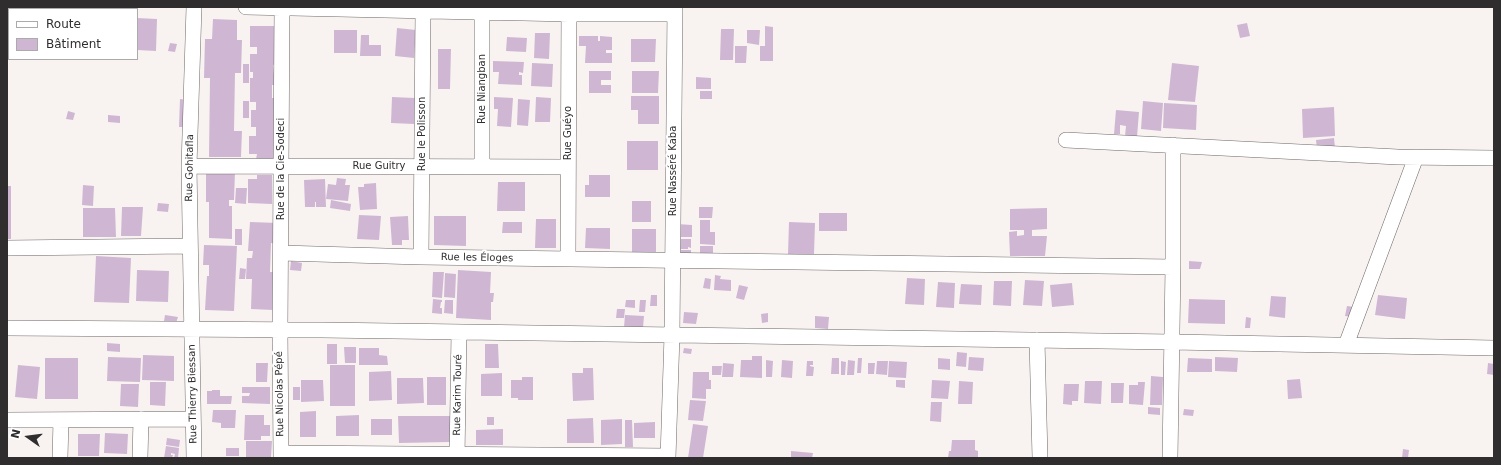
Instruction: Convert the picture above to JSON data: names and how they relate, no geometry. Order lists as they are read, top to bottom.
{
  "streets": {
    "street": [
      "Rue Niangban",
      "Rue Guéyo",
      "Rue le Polisson",
      "Rue Guitry",
      "Rue Gohitafla",
      "Rue de la Cie-Sodeci",
      "Rue Nasséré Kaba",
      "Rue les Éloges",
      "Rue Thierry Biessan",
      "Rue Nicolas Pépé",
      "Rue Karim Touré"
    ]
  },
  "crossings": [
    ["Rue Niangban", "Rue Guitry"],
    ["Rue Guéyo", "Rue Guitry"],
    ["Rue Guéyo", "Rue les Éloges"],
    ["Rue le Polisson", "Rue Guitry"],
    ["Rue le Polisson", "Rue les Éloges"],
    ["Rue Guitry", "Rue Gohitafla"],
    ["Rue Guitry", "Rue de la Cie-Sodeci"],
    ["Rue Gohitafla", "Rue Thierry Biessan"],
    ["Rue de la Cie-Sodeci", "Rue les Éloges"],
    ["Rue de la Cie-Sodeci", "Rue Nicolas Pépé"],
    ["Rue Nasséré Kaba", "Rue les Éloges"]
  ],
  "legend": ["Route", "Bâtiment"],
  "north": "left"
}
